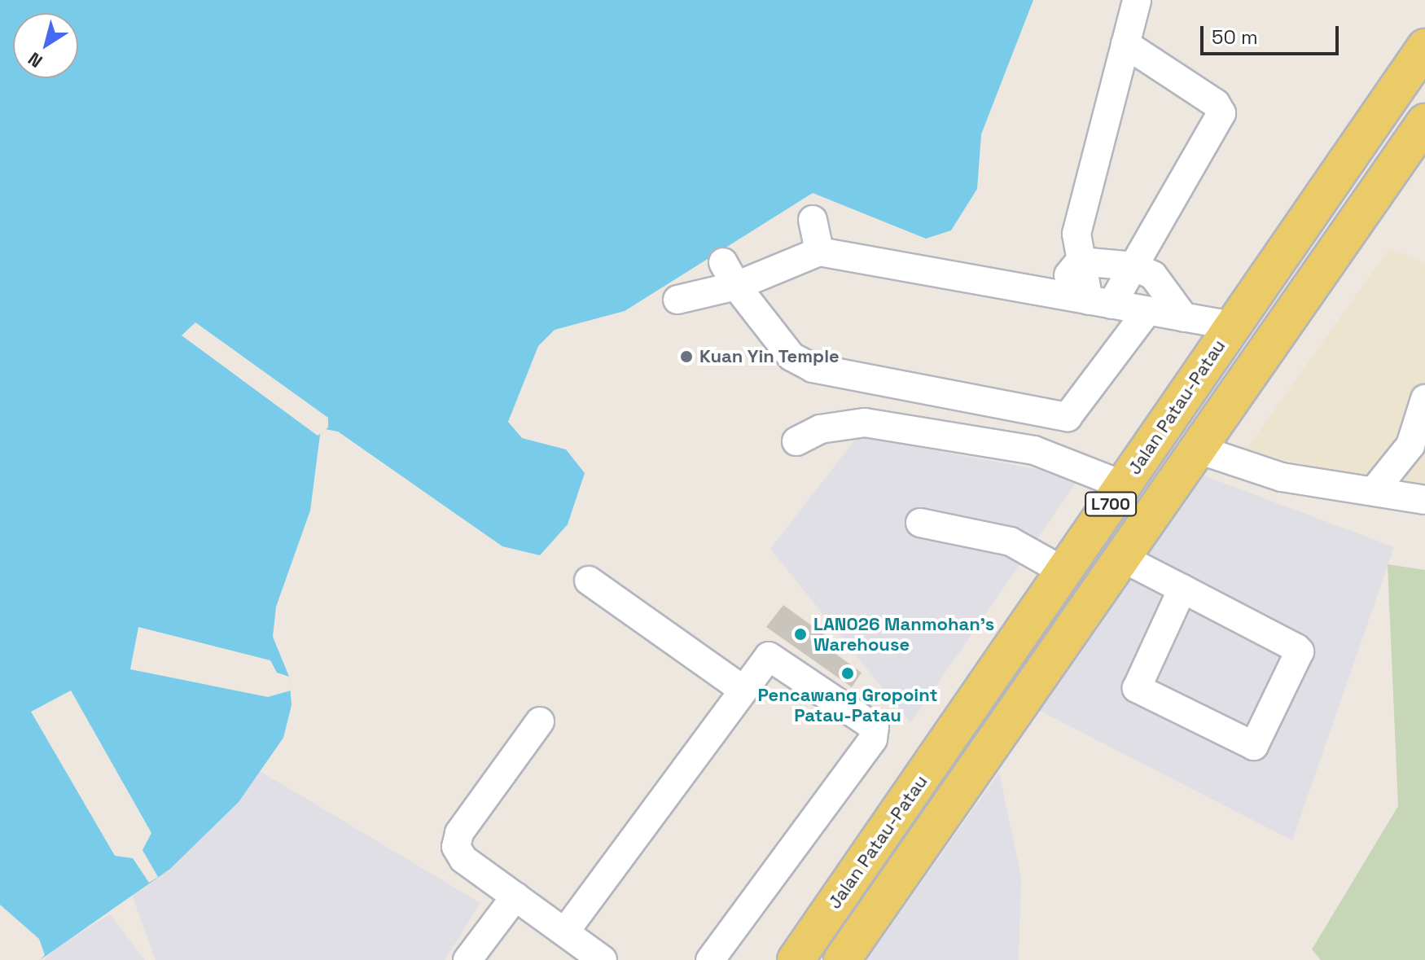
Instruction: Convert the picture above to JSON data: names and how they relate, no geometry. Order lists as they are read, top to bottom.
{
  "streets": {
    "main road": ["Jalan Patau-Patau", "L700"]
  },
  "places": ["Kuan Yin Temple", "LAN026 Manmohan's Warehouse", "Pencawang Gropoint Patau-Patau"],
  "scale_bar": "50 m",
  "north": "bottom left"
}
